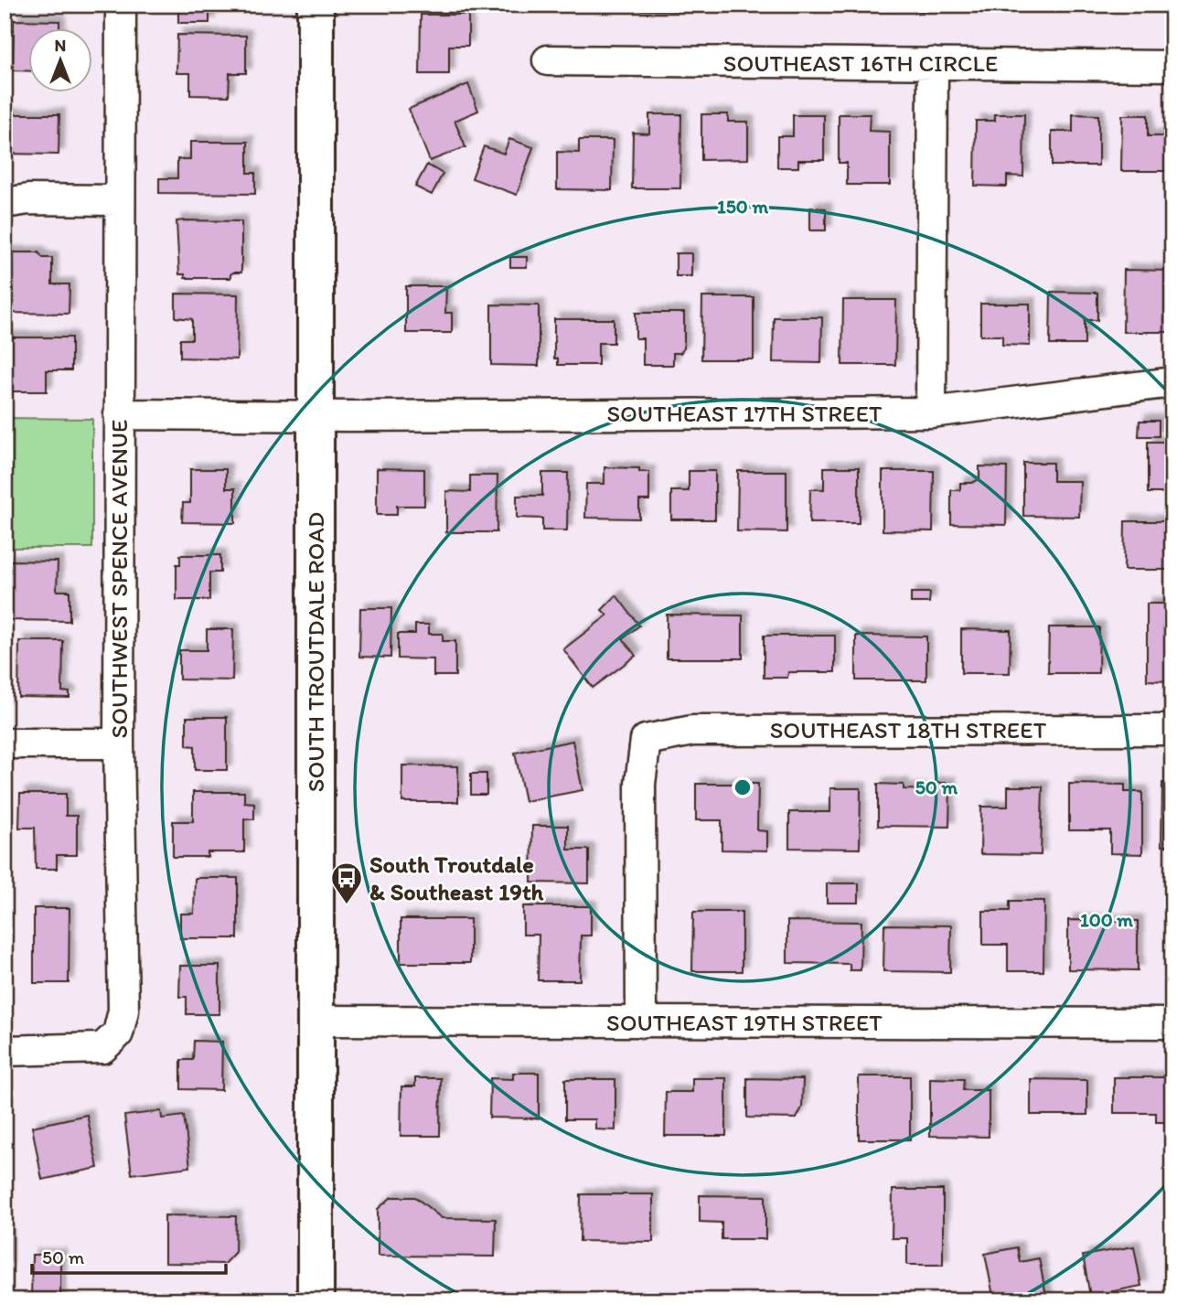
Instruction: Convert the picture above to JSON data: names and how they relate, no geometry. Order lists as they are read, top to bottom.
{
  "streets": {
    "main road": ["SOUTH TROUTDALE ROAD"],
    "street": [
      "SOUTHEAST 16TH CIRCLE",
      "SOUTHEAST 17TH STREET",
      "SOUTHWEST SPENCE AVENUE",
      "SOUTHEAST 18TH STREET",
      "SOUTHEAST 19TH STREET"
    ]
  },
  "crossings": [
    ["SOUTHEAST 17TH STREET", "SOUTHWEST SPENCE AVENUE"],
    ["SOUTHEAST 17TH STREET", "SOUTH TROUTDALE ROAD"],
    ["SOUTH TROUTDALE ROAD", "SOUTHEAST 19TH STREET"],
    ["SOUTHEAST 18TH STREET", "SOUTHEAST 19TH STREET"]
  ],
  "places": {
    "bus stop": ["South Troutdale & Southeast 19th"]
  },
  "scale_bar": "50 m",
  "north": "top",
  "rings": ["150 m", "50 m", "100 m"]
}
